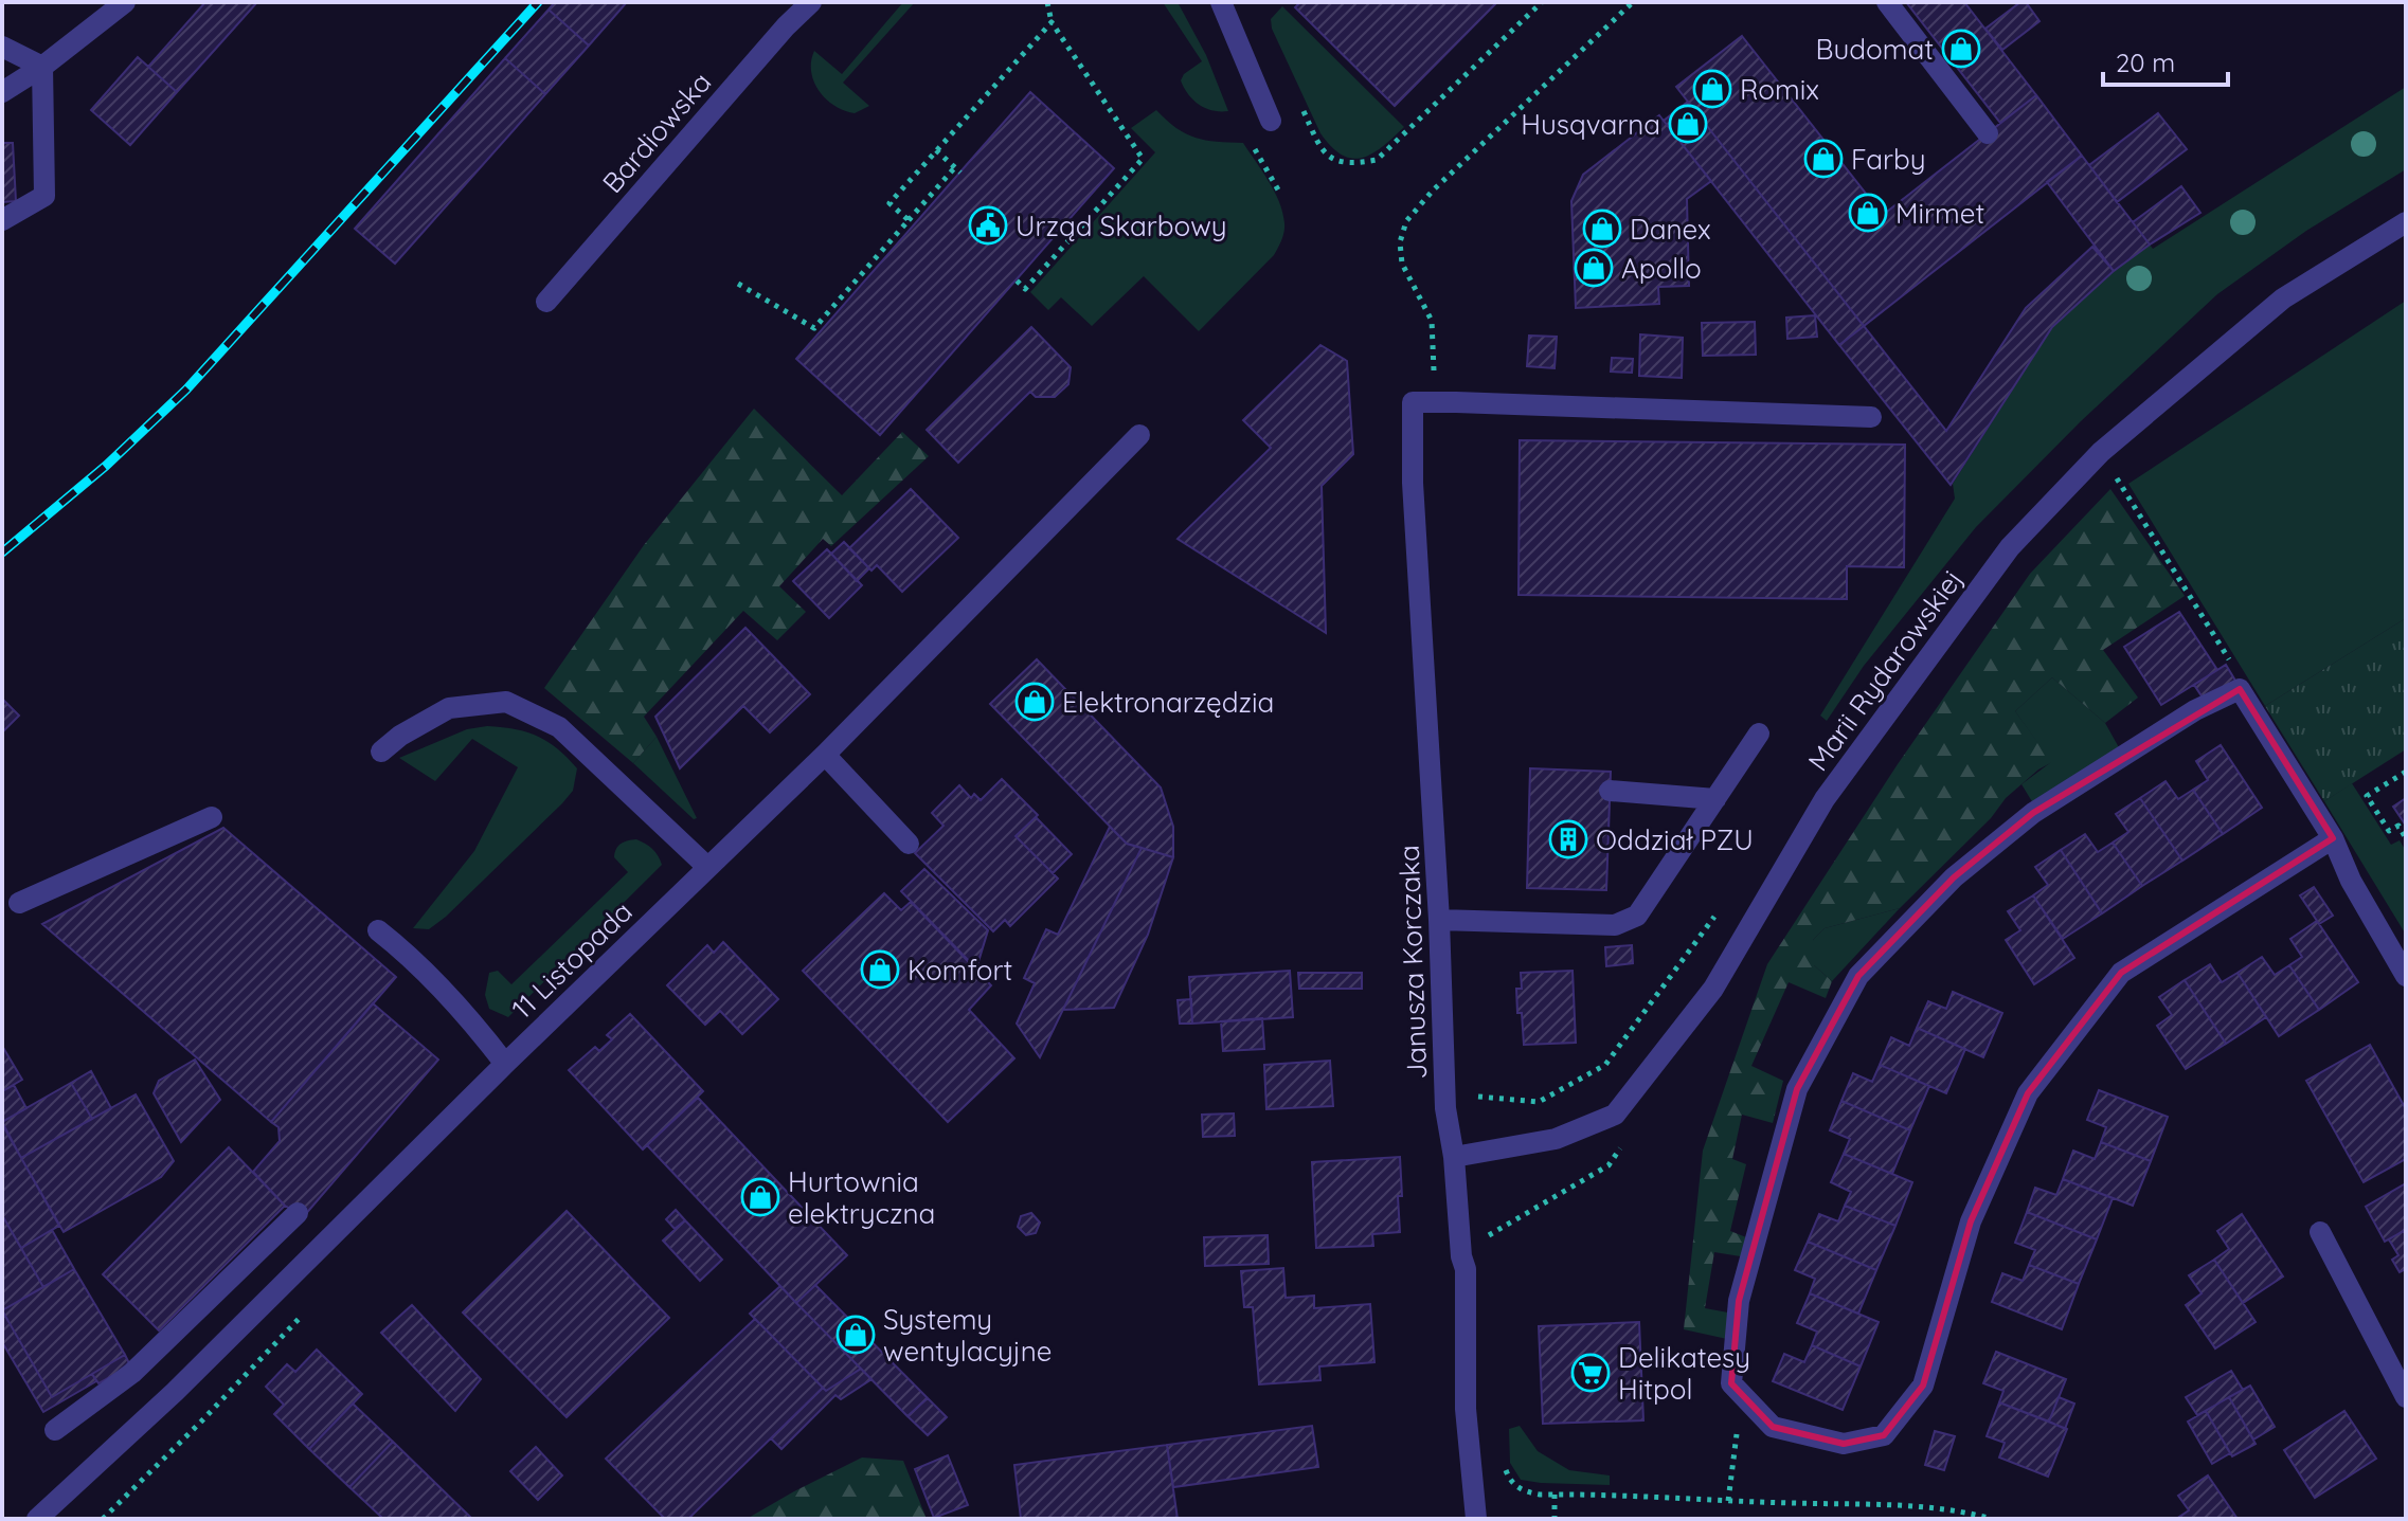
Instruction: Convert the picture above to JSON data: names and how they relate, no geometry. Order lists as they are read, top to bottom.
{
  "streets": {
    "street": [
      "Bardiowska",
      "Marii Rydarowskiej",
      "11 Listopada",
      "Janusza Korczaka"
    ]
  },
  "crossings": [
    ["Marii Rydarowskiej", "Janusza Korczaka"]
  ],
  "places": {
    "shop": [
      "Budomat",
      "Romix",
      "Husqvarna",
      "Farby",
      "Mirmet",
      "Danex",
      "Apollo",
      "Elektronarzędzia",
      "Komfort",
      "Hurtownia elektryczna",
      "Systemy wentylacyjne"
    ],
    "public building": ["Urząd Skarbowy"],
    "building": ["Oddział PZU"],
    "supermarket": ["Delikatesy Hitpol"]
  },
  "scale_bar": "20 m"
}
